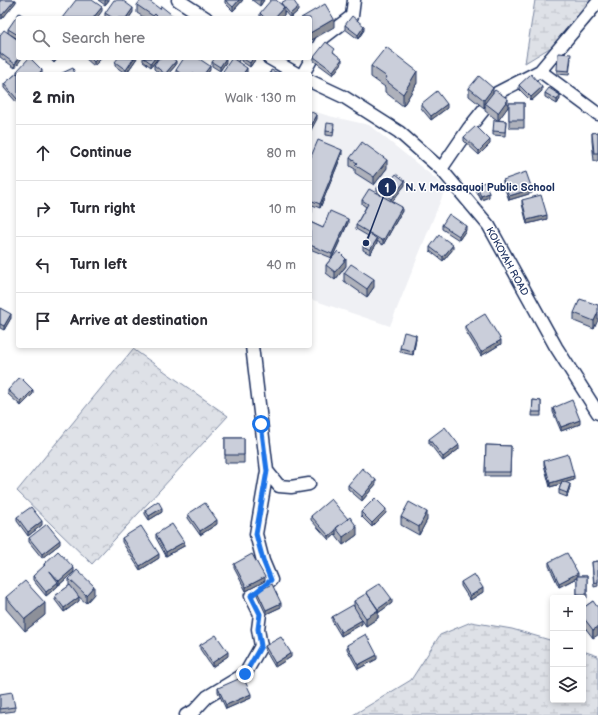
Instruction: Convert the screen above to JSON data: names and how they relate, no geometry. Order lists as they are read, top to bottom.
{
  "streets": {
    "street": ["KOKOYAH ROAD"]
  },
  "places": ["N. V. Massaquoi Public School"],
  "page": {
    "search": "Search here",
    "heading": ["2 min", "Walk · 130 m"],
    "list": [
      ["Continue", "80 m"],
      ["Turn right", "10 m"],
      ["Turn left", "40 m"],
      "Arrive at destination"
    ],
    "map_buttons": ["+", "−"]
  }
}
